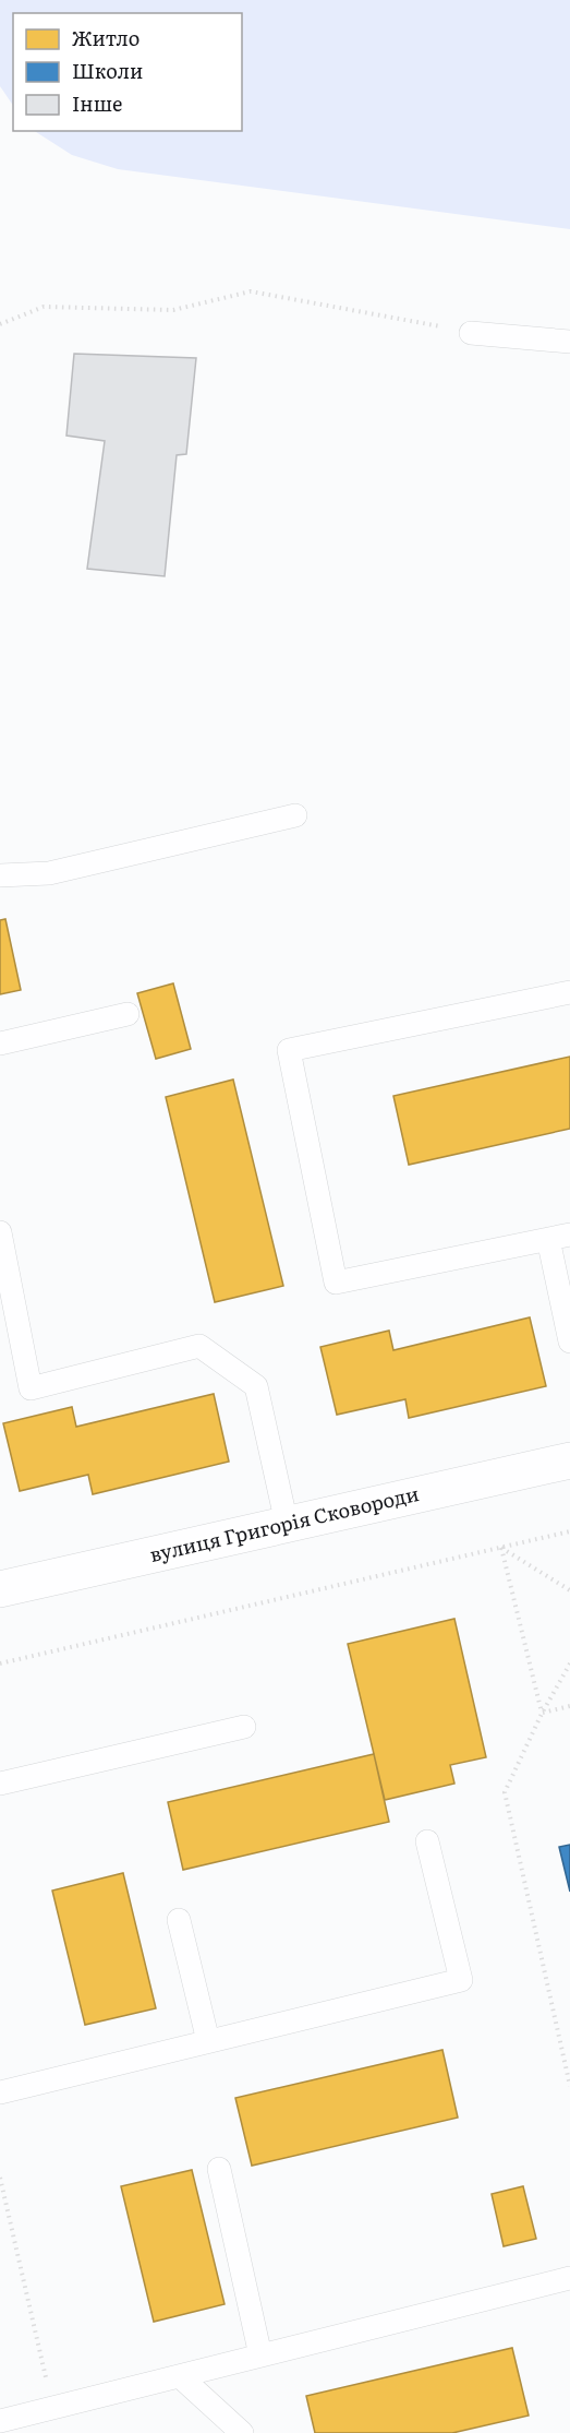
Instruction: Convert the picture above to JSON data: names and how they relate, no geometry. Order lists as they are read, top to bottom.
{
  "streets": {
    "street": ["вулиця Григорія Сковороди"]
  },
  "legend": ["Житло", "Школи", "Інше"]
}
